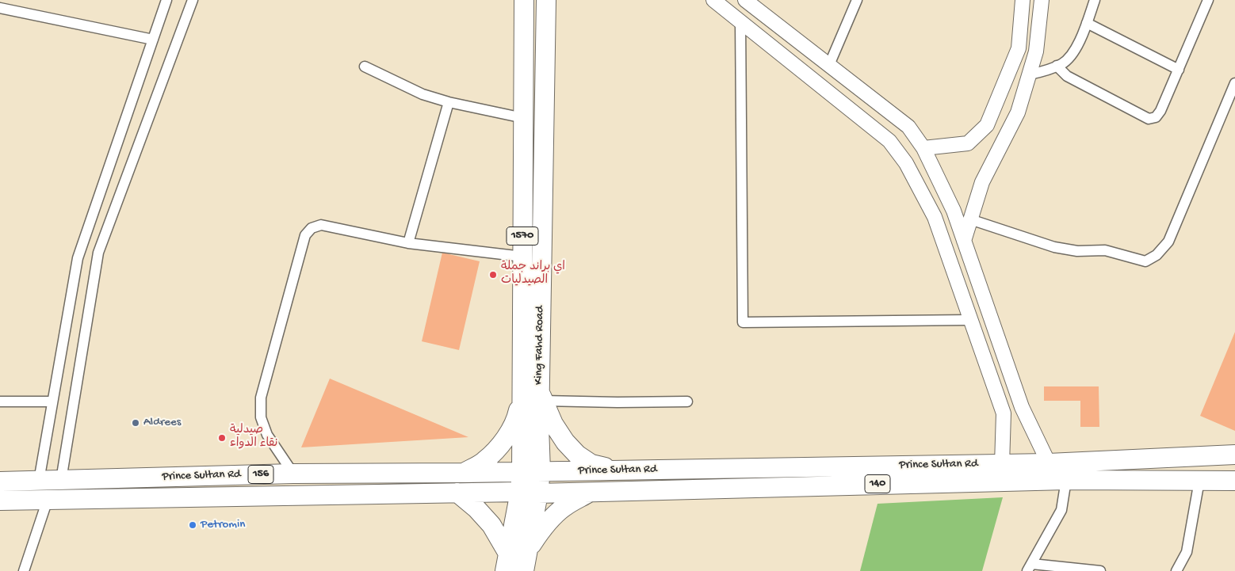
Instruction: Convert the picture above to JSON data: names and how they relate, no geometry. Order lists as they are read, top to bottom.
{
  "streets": {
    "highway": [
      "1570",
      "King Fahd Road",
      "Prince Sultan Rd",
      "156",
      "140"
    ]
  },
  "crossings": [
    ["King Fahd Road", "Prince Sultan Rd"]
  ],
  "places": [
    "اي براند جملة الصيدليات",
    "Aldrees",
    "صيدلية نقاء الدواء",
    "Petromin"
  ]
}
